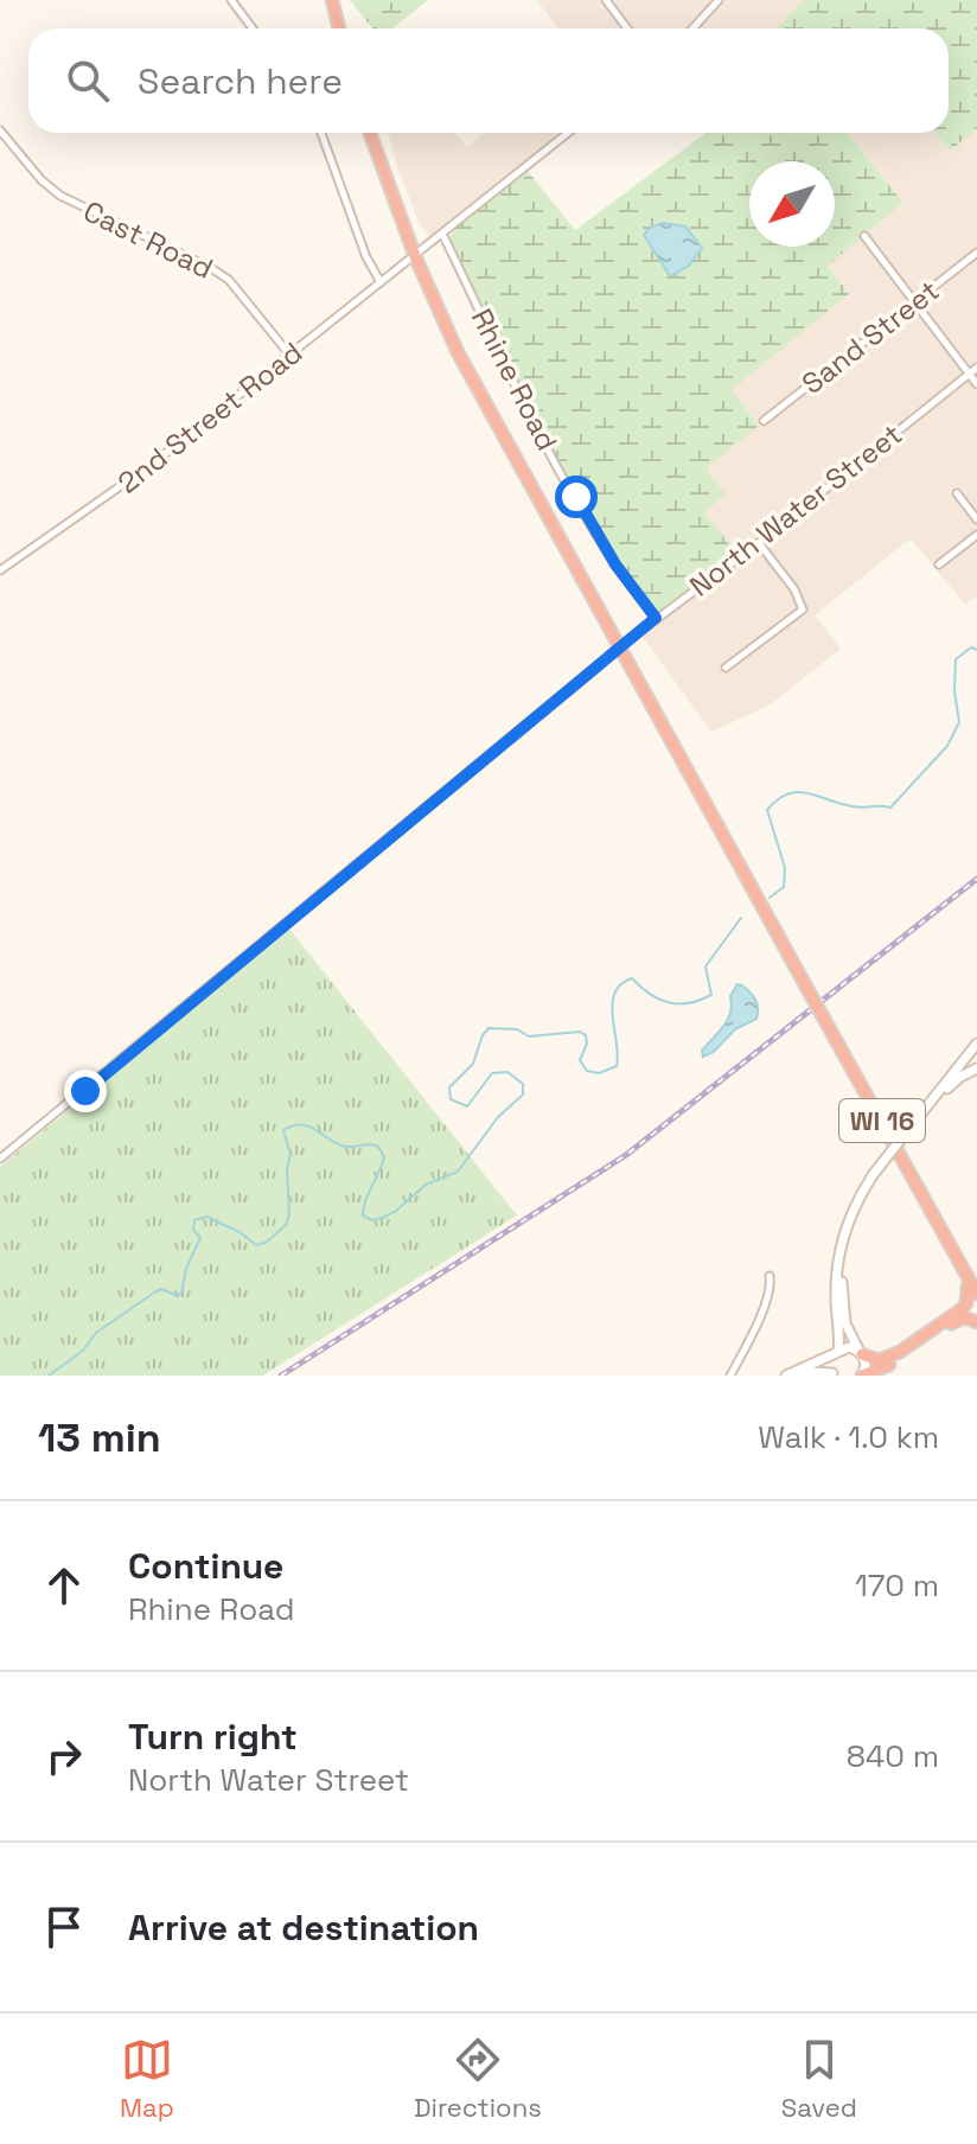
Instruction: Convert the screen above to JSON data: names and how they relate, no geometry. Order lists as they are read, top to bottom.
{
  "streets": {
    "highway": ["WI 16"],
    "street": [
      "Cast Road",
      "Sand Street",
      "Rhine Road",
      "2nd Street Road",
      "North Water Street"
    ]
  },
  "crossings": [
    ["Cast Road", "2nd Street Road"],
    ["Rhine Road", "2nd Street Road"],
    ["Rhine Road", "North Water Street"],
    ["2nd Street Road", "WI 16"],
    ["North Water Street", "WI 16"]
  ],
  "north": "bottom left",
  "page": {
    "search": "Search here",
    "heading": ["13 min", "Walk · 1.0 km"],
    "list": [
      ["Continue", "Rhine Road", "170 m"],
      ["Turn right", "North Water Street", "840 m"],
      "Arrive at destination"
    ],
    "nav": ["Map", "Directions", "Saved"]
  }
}
